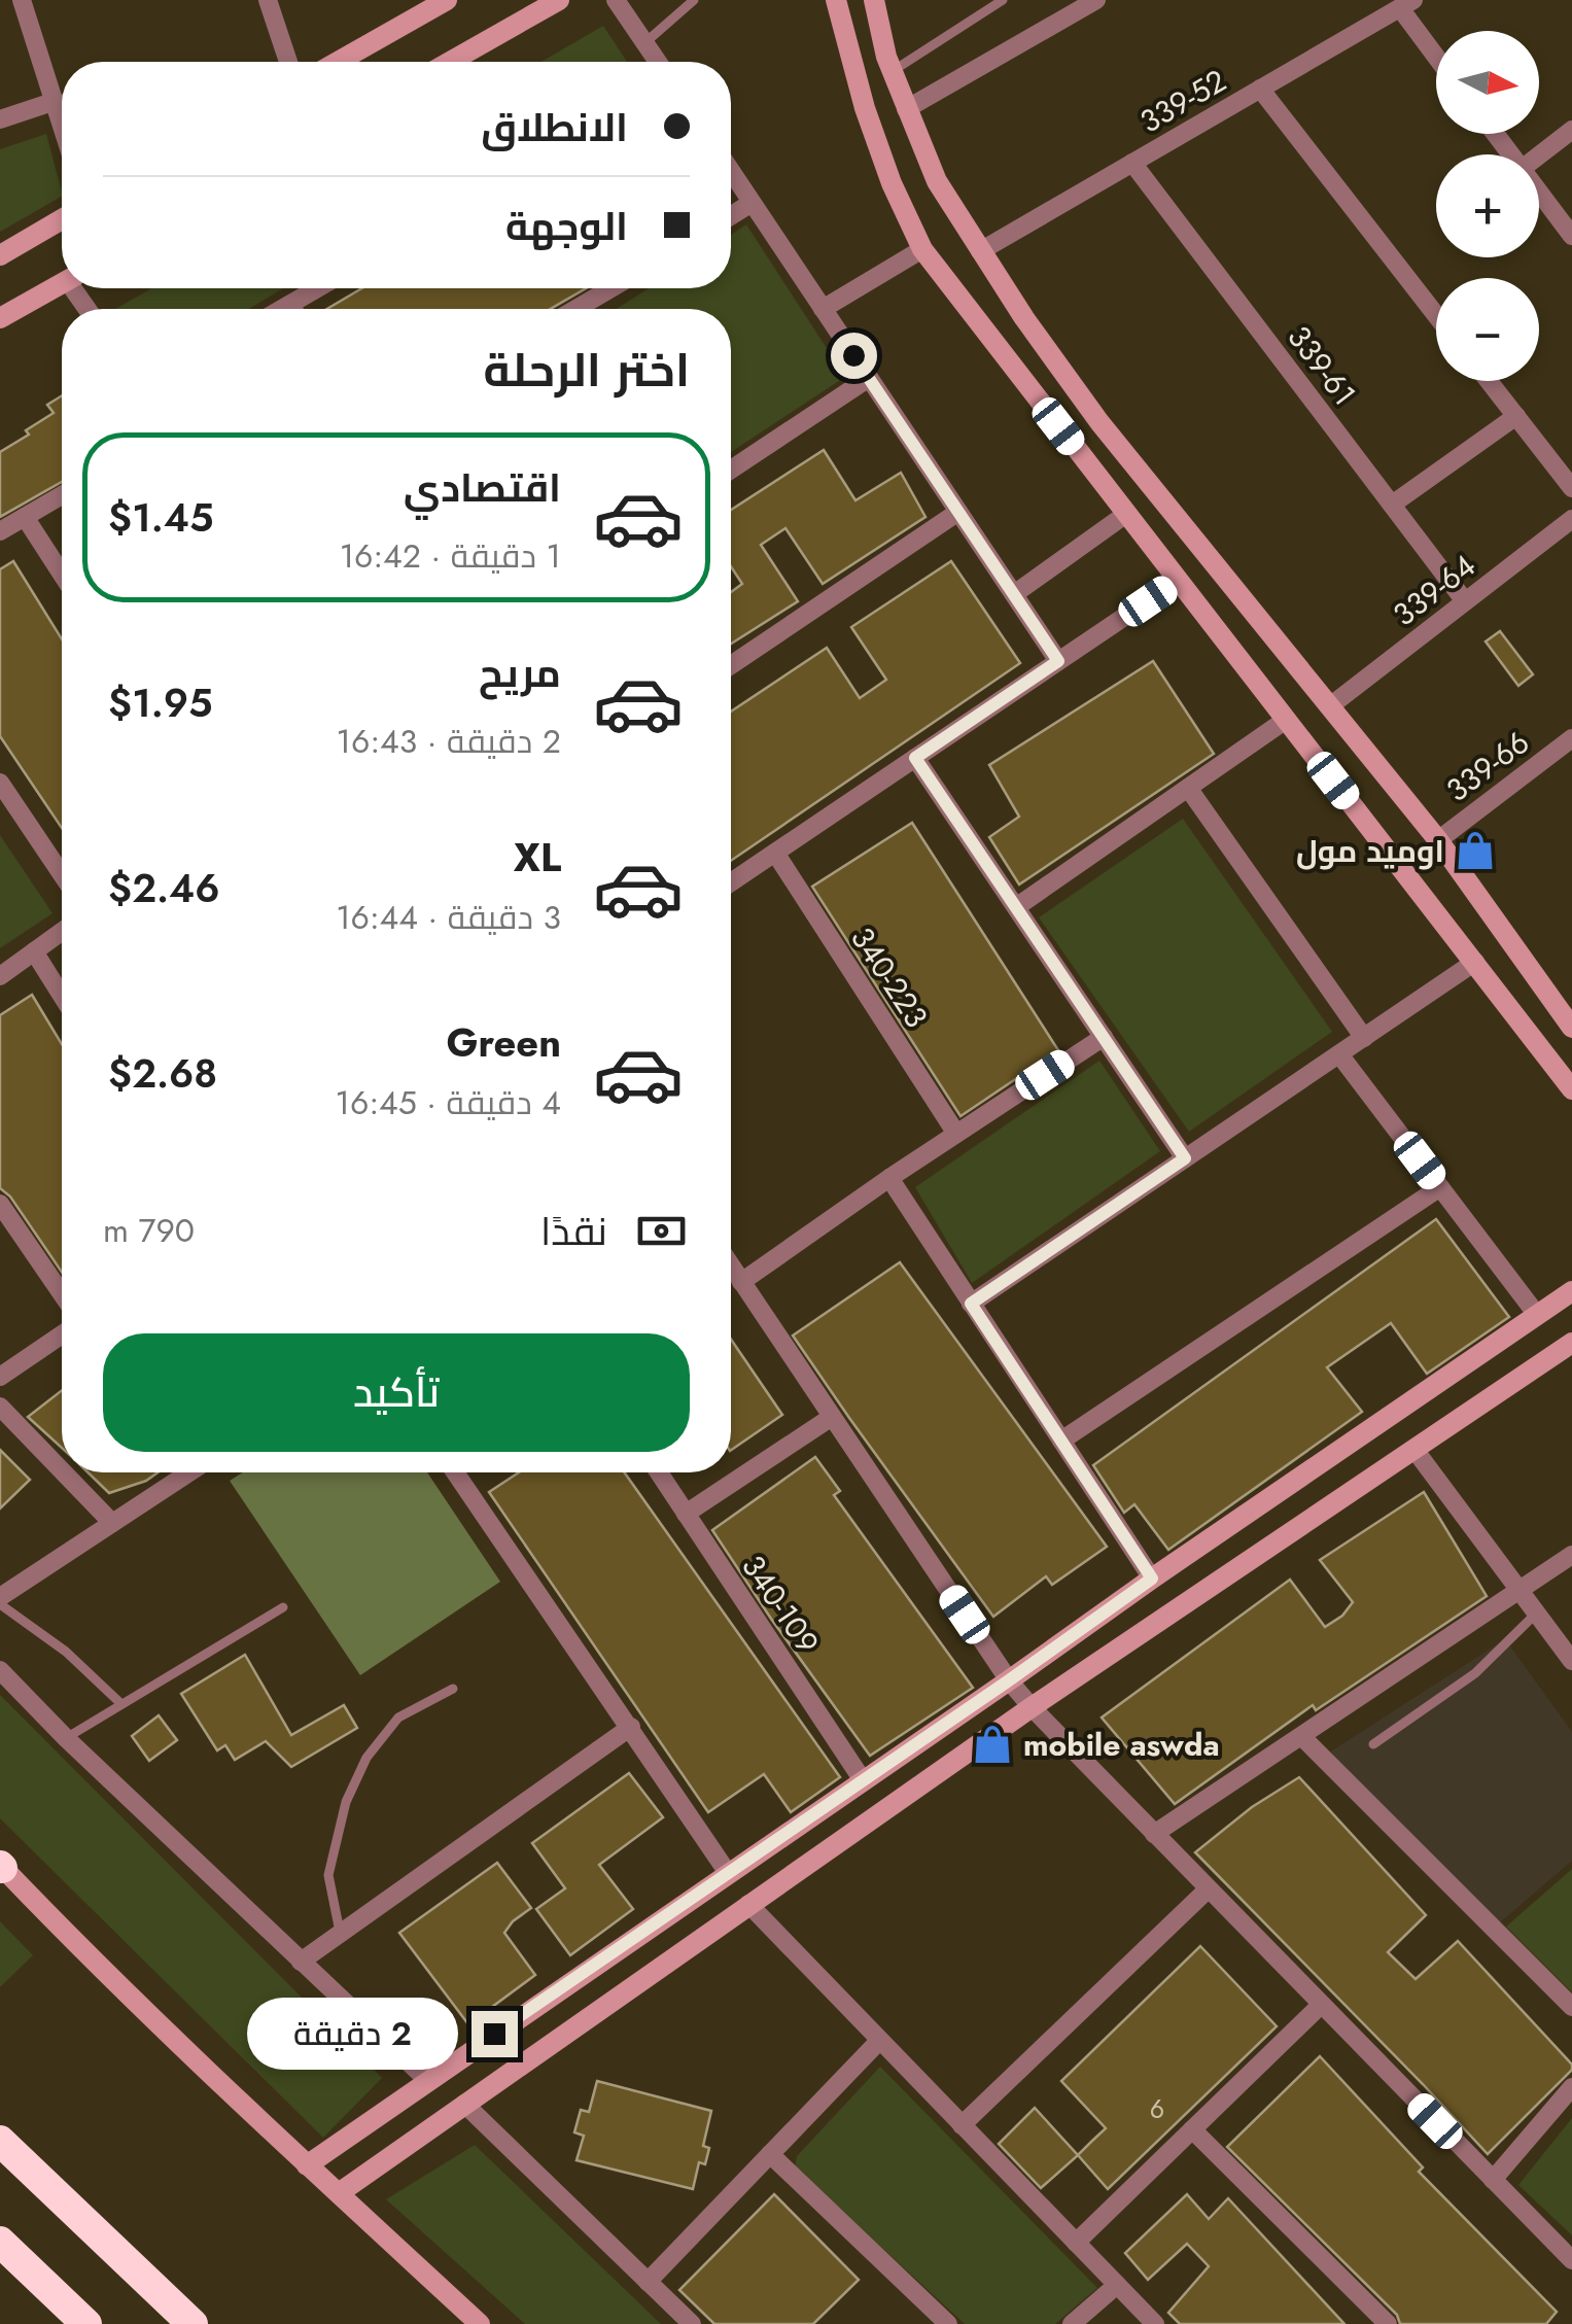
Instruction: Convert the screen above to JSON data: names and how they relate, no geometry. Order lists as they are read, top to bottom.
{
  "streets": {
    "street": [
      "339-52",
      "339-61",
      "339-64",
      "339-66",
      "340-223",
      "340-109"
    ]
  },
  "crossings": [
    ["339-52", "339-61"],
    ["339-61", "339-64"]
  ],
  "places": {
    "shop": ["اوميد مول", "mobile aswda"]
  },
  "house_numbers": ["6"],
  "north": "right",
  "page": {
    "map_buttons": ["+", "−"],
    "banner": ["الانطلاق", "الوجهة"],
    "heading": "اختر الرحلة",
    "list": [
      {
        "name": "اقتصادي",
        "note": "1 دقيقة · 16:42",
        "value": "$1.45"
      },
      {
        "name": "مريح",
        "note": "2 دقيقة · 16:43",
        "value": "$1.95"
      },
      {
        "name": "XL",
        "note": "3 دقيقة · 16:44",
        "value": "$2.46"
      },
      {
        "name": "Green",
        "note": "4 دقيقة · 16:45",
        "value": "$2.68"
      }
    ],
    "pay": ["نقدًا", "790 m"],
    "buttons": "تأكيد",
    "bubble": "2 دقيقة"
  }
}
